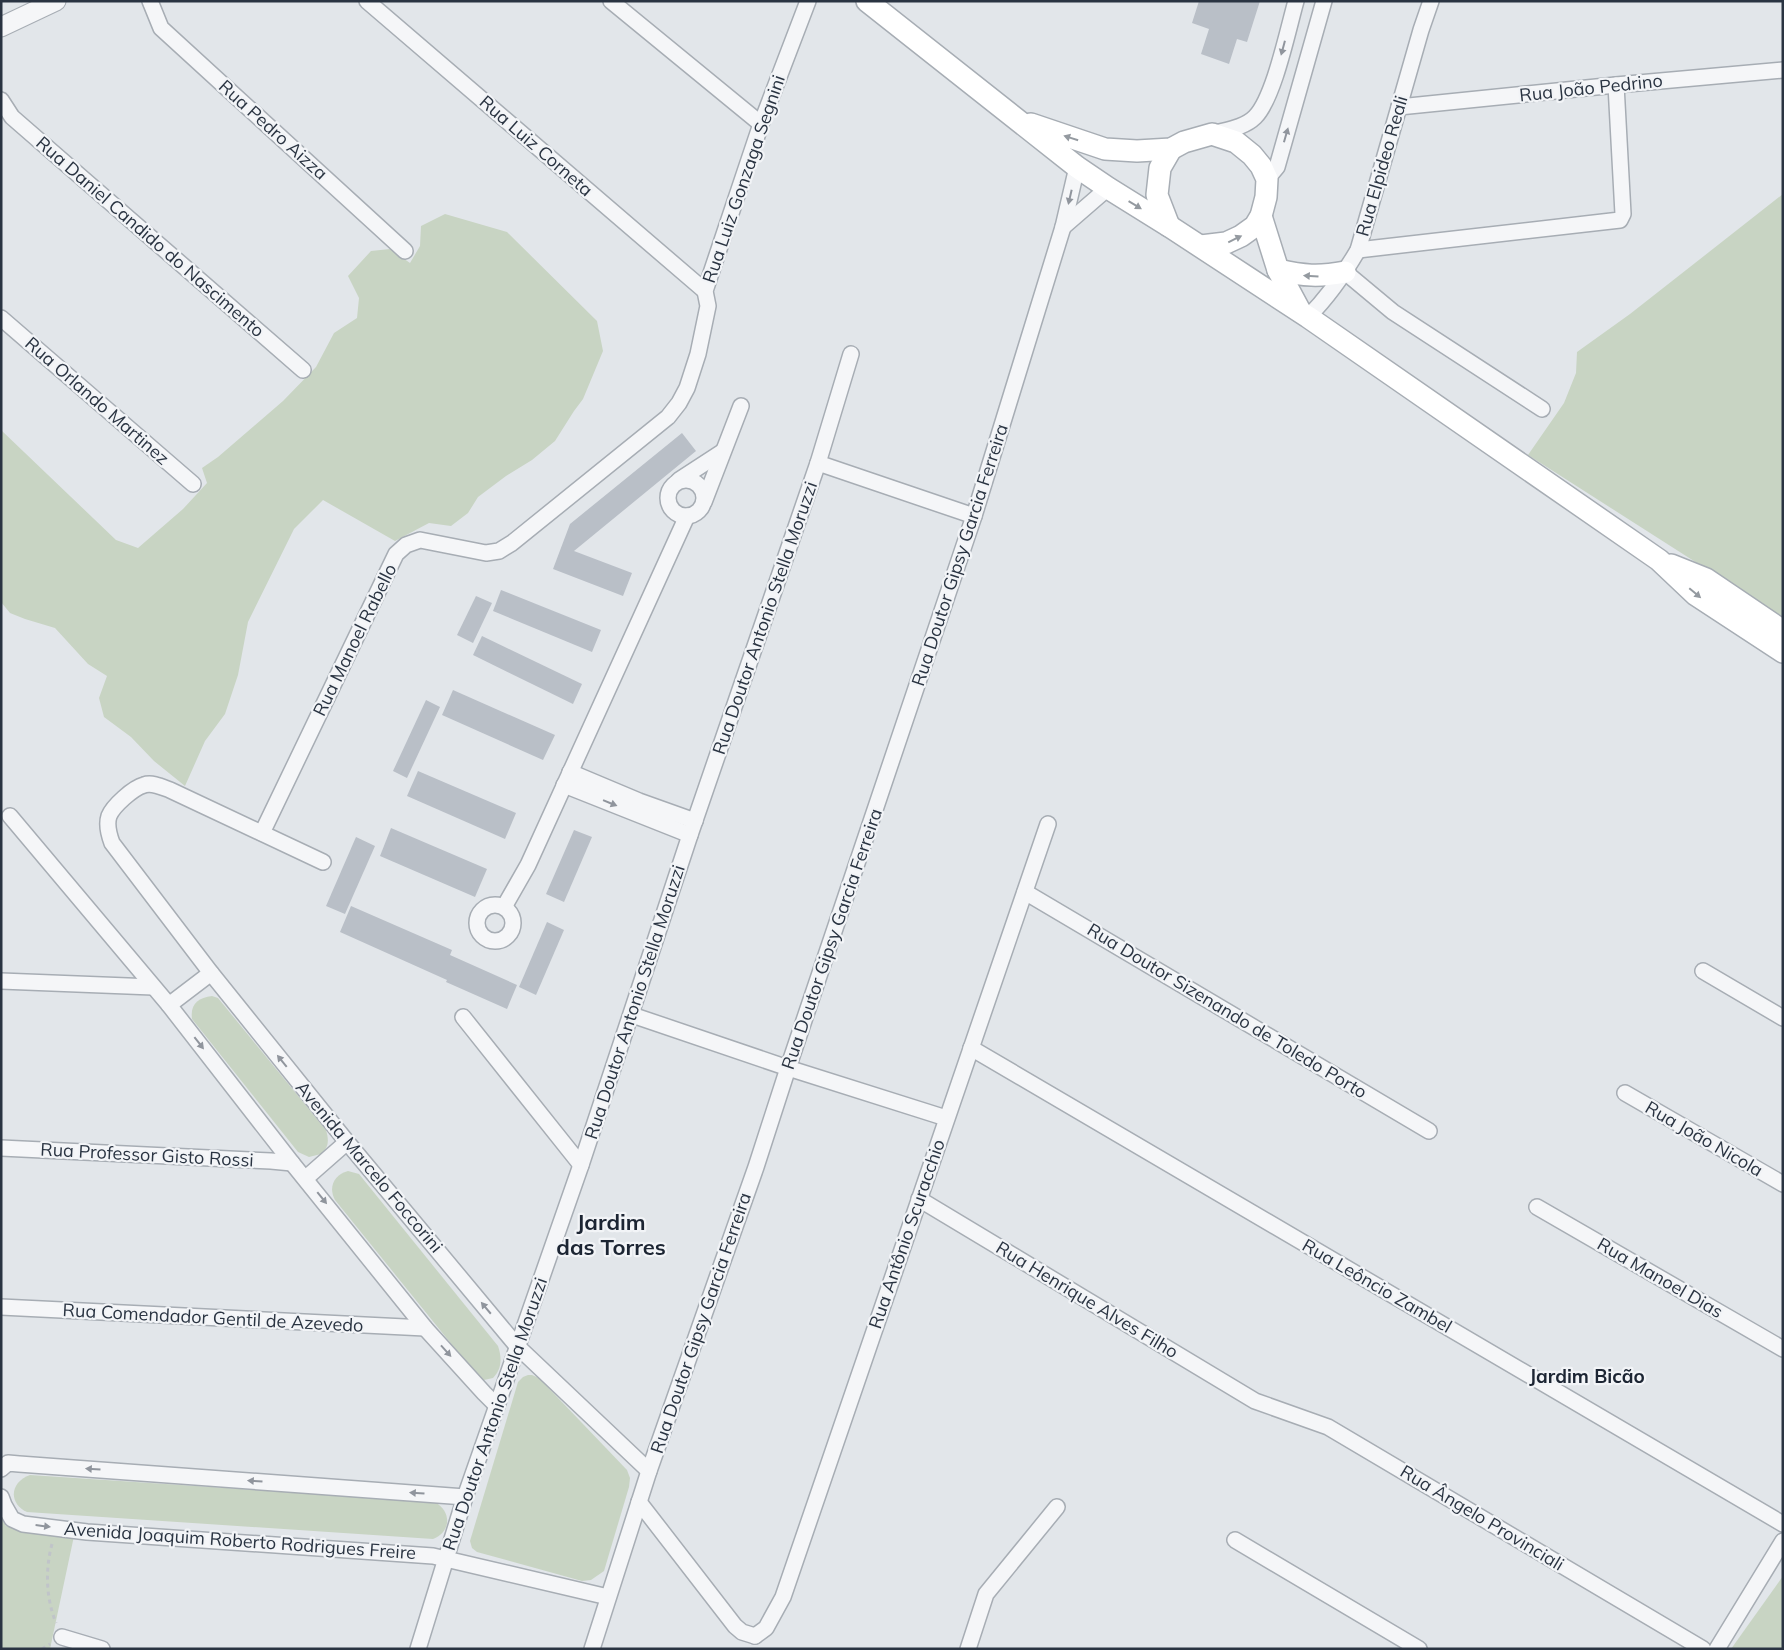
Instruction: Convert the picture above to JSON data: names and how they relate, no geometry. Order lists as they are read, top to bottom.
{
  "streets": {
    "street": [
      "Rua João Pedrino",
      "Rua Pedro Aizza",
      "Rua Luiz Corneta",
      "Rua Elpideo Reali",
      "Rua Luiz Gonzaga Segnini",
      "Rua Daniel Candido do Nascimento",
      "Rua Orlando Martinez",
      "Rua Doutor Gipsy Garcia Ferreira",
      "Rua Doutor Antonio Stella Moruzzi",
      "Rua Manoel Rabello",
      "Rua Doutor Sizenando de Toledo Porto",
      "Rua João Nicola",
      "Rua Professor Gisto Rossi",
      "Avenida Marcelo Foccorini",
      "Rua Antônio Scuracchio",
      "Rua Manoel Dias",
      "Rua Leôncio Zambel",
      "Rua Henrique Alves Filho",
      "Rua Comendador Gentil de Azevedo",
      "Rua Ângelo Provinciali",
      "Avenida Joaquim Roberto Rodrigues Freire"
    ]
  },
  "crossings": [
    ["Rua João Pedrino", "Rua Elpideo Reali"],
    ["Rua Luiz Corneta", "Rua Luiz Gonzaga Segnini"],
    ["Rua Luiz Gonzaga Segnini", "Rua Manoel Rabello"],
    ["Rua Doutor Gipsy Garcia Ferreira", "Avenida Marcelo Foccorini"],
    ["Rua Doutor Gipsy Garcia Ferreira", "Avenida Joaquim Roberto Rodrigues Freire"],
    ["Rua Doutor Antonio Stella Moruzzi", "Avenida Marcelo Foccorini"],
    ["Rua Doutor Antonio Stella Moruzzi", "Avenida Joaquim Roberto Rodrigues Freire"],
    ["Rua Manoel Rabello", "Avenida Marcelo Foccorini"],
    ["Rua Doutor Sizenando de Toledo Porto", "Rua Antônio Scuracchio"],
    ["Rua Antônio Scuracchio", "Rua Leôncio Zambel"],
    ["Rua Antônio Scuracchio", "Rua Henrique Alves Filho"],
    ["Rua Henrique Alves Filho", "Rua Ângelo Provinciali"]
  ],
  "districts": ["Jardim das Torres", "Jardim Bicão"]
}
